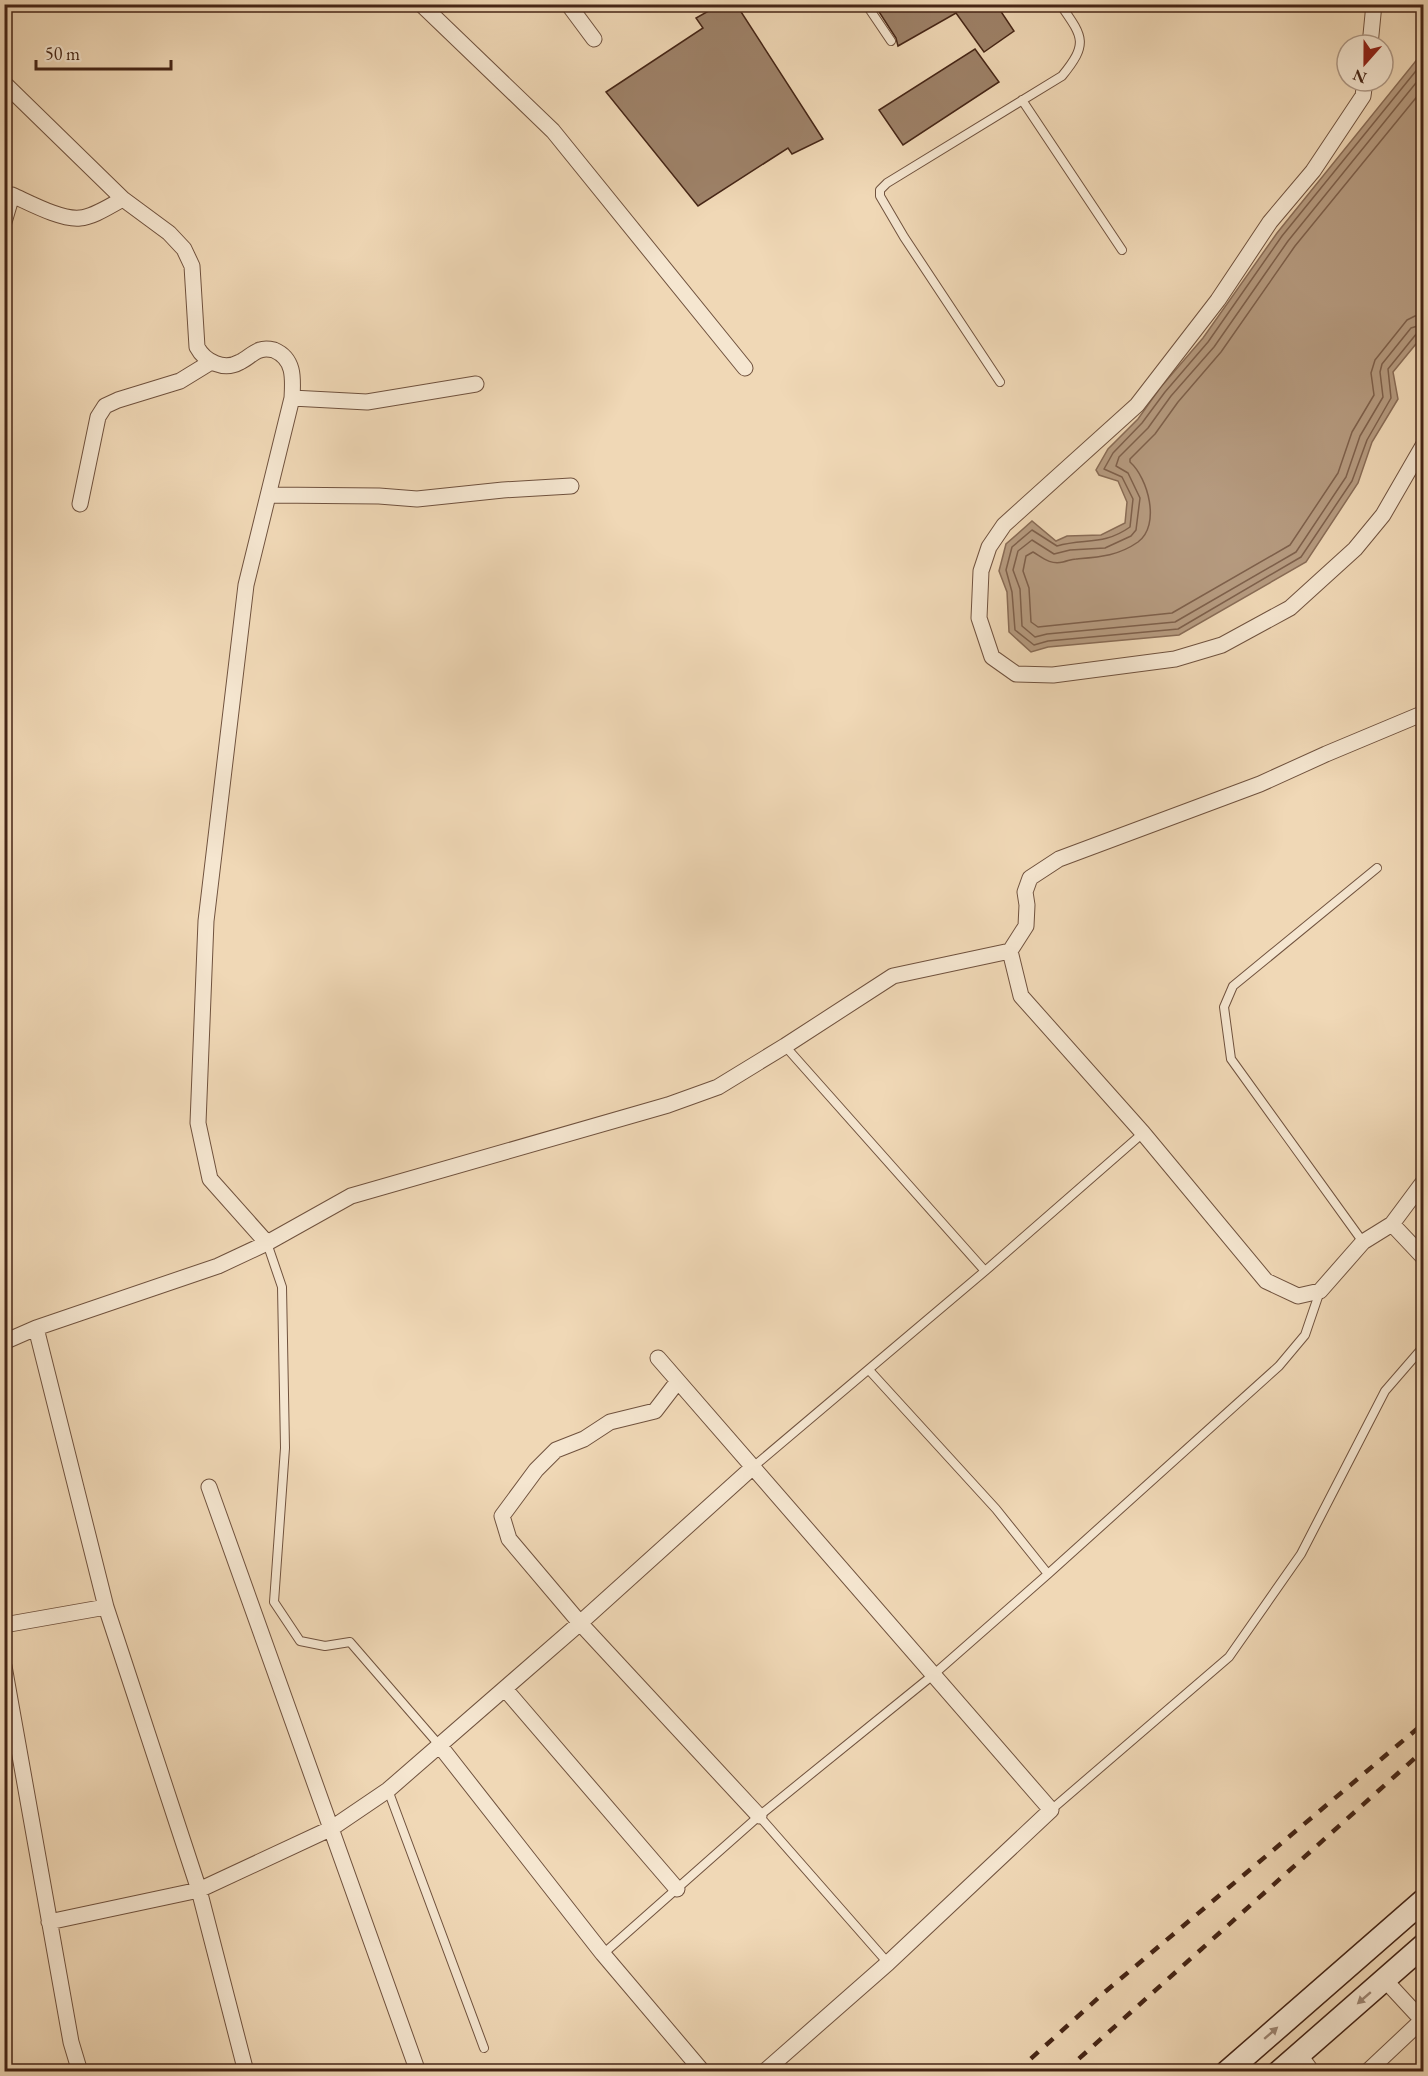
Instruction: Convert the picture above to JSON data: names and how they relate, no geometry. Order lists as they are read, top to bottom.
{
  "scale_bar": "50 m",
  "north": "bottom"
}
